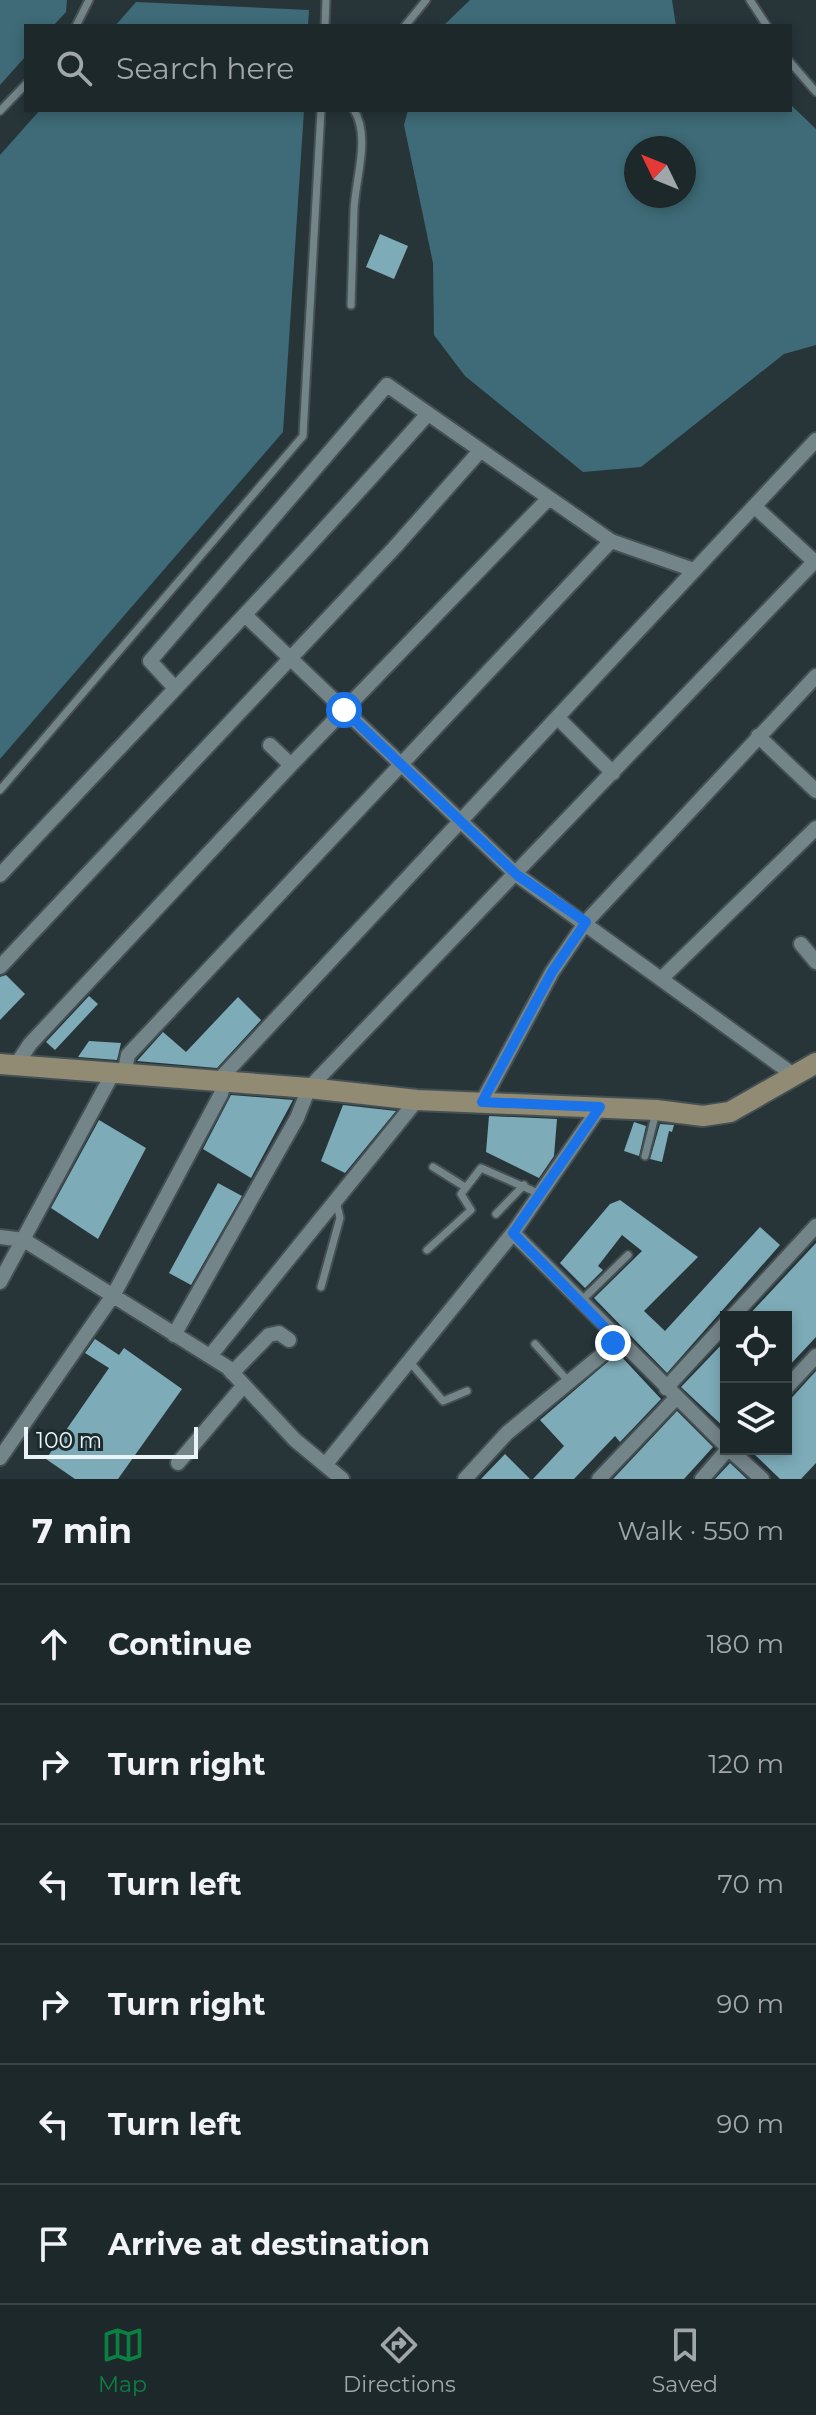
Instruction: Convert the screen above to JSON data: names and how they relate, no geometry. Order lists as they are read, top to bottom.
{
  "scale_bar": "100 m",
  "north": "top left",
  "page": {
    "search": "Search here",
    "scale": "100 m",
    "heading": ["7 min", "Walk · 550 m"],
    "list": [
      ["Continue", "180 m"],
      ["Turn right", "120 m"],
      ["Turn left", "70 m"],
      ["Turn right", "90 m"],
      ["Turn left", "90 m"],
      "Arrive at destination"
    ],
    "nav": ["Map", "Directions", "Saved"]
  }
}
